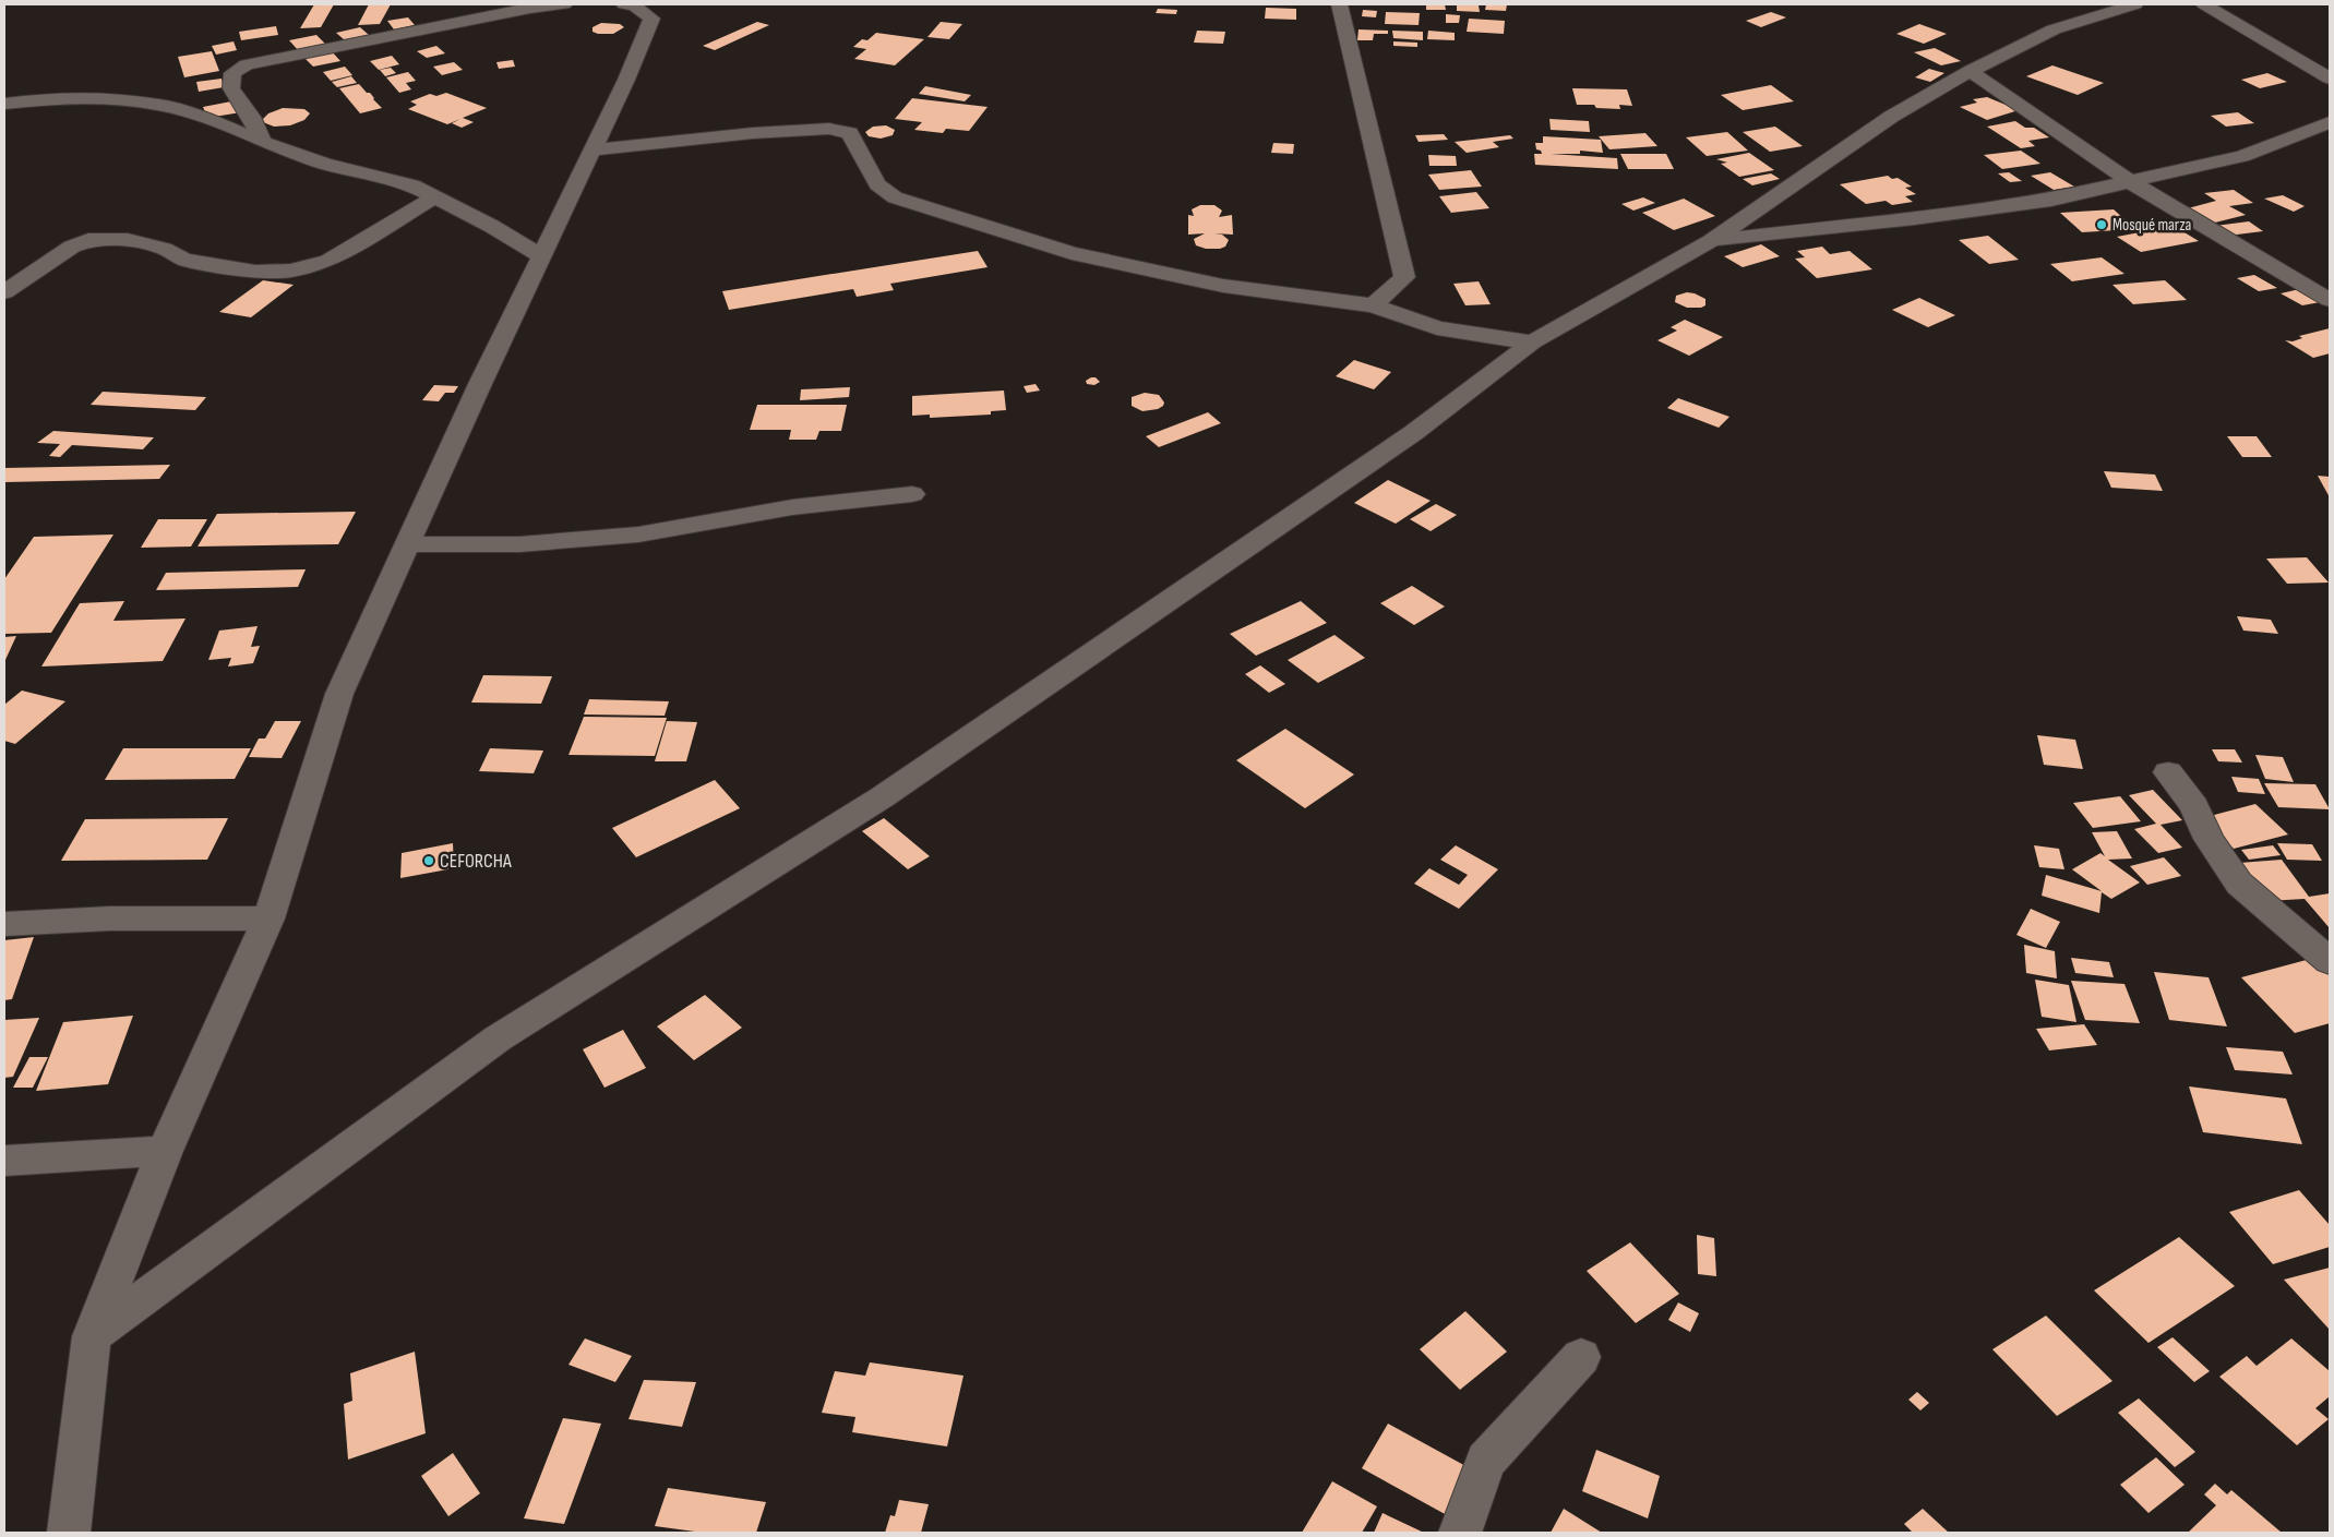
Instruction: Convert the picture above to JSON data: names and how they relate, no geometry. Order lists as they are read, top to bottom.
{
  "places": ["Mosqué marza", "CEFORCHA"]
}
